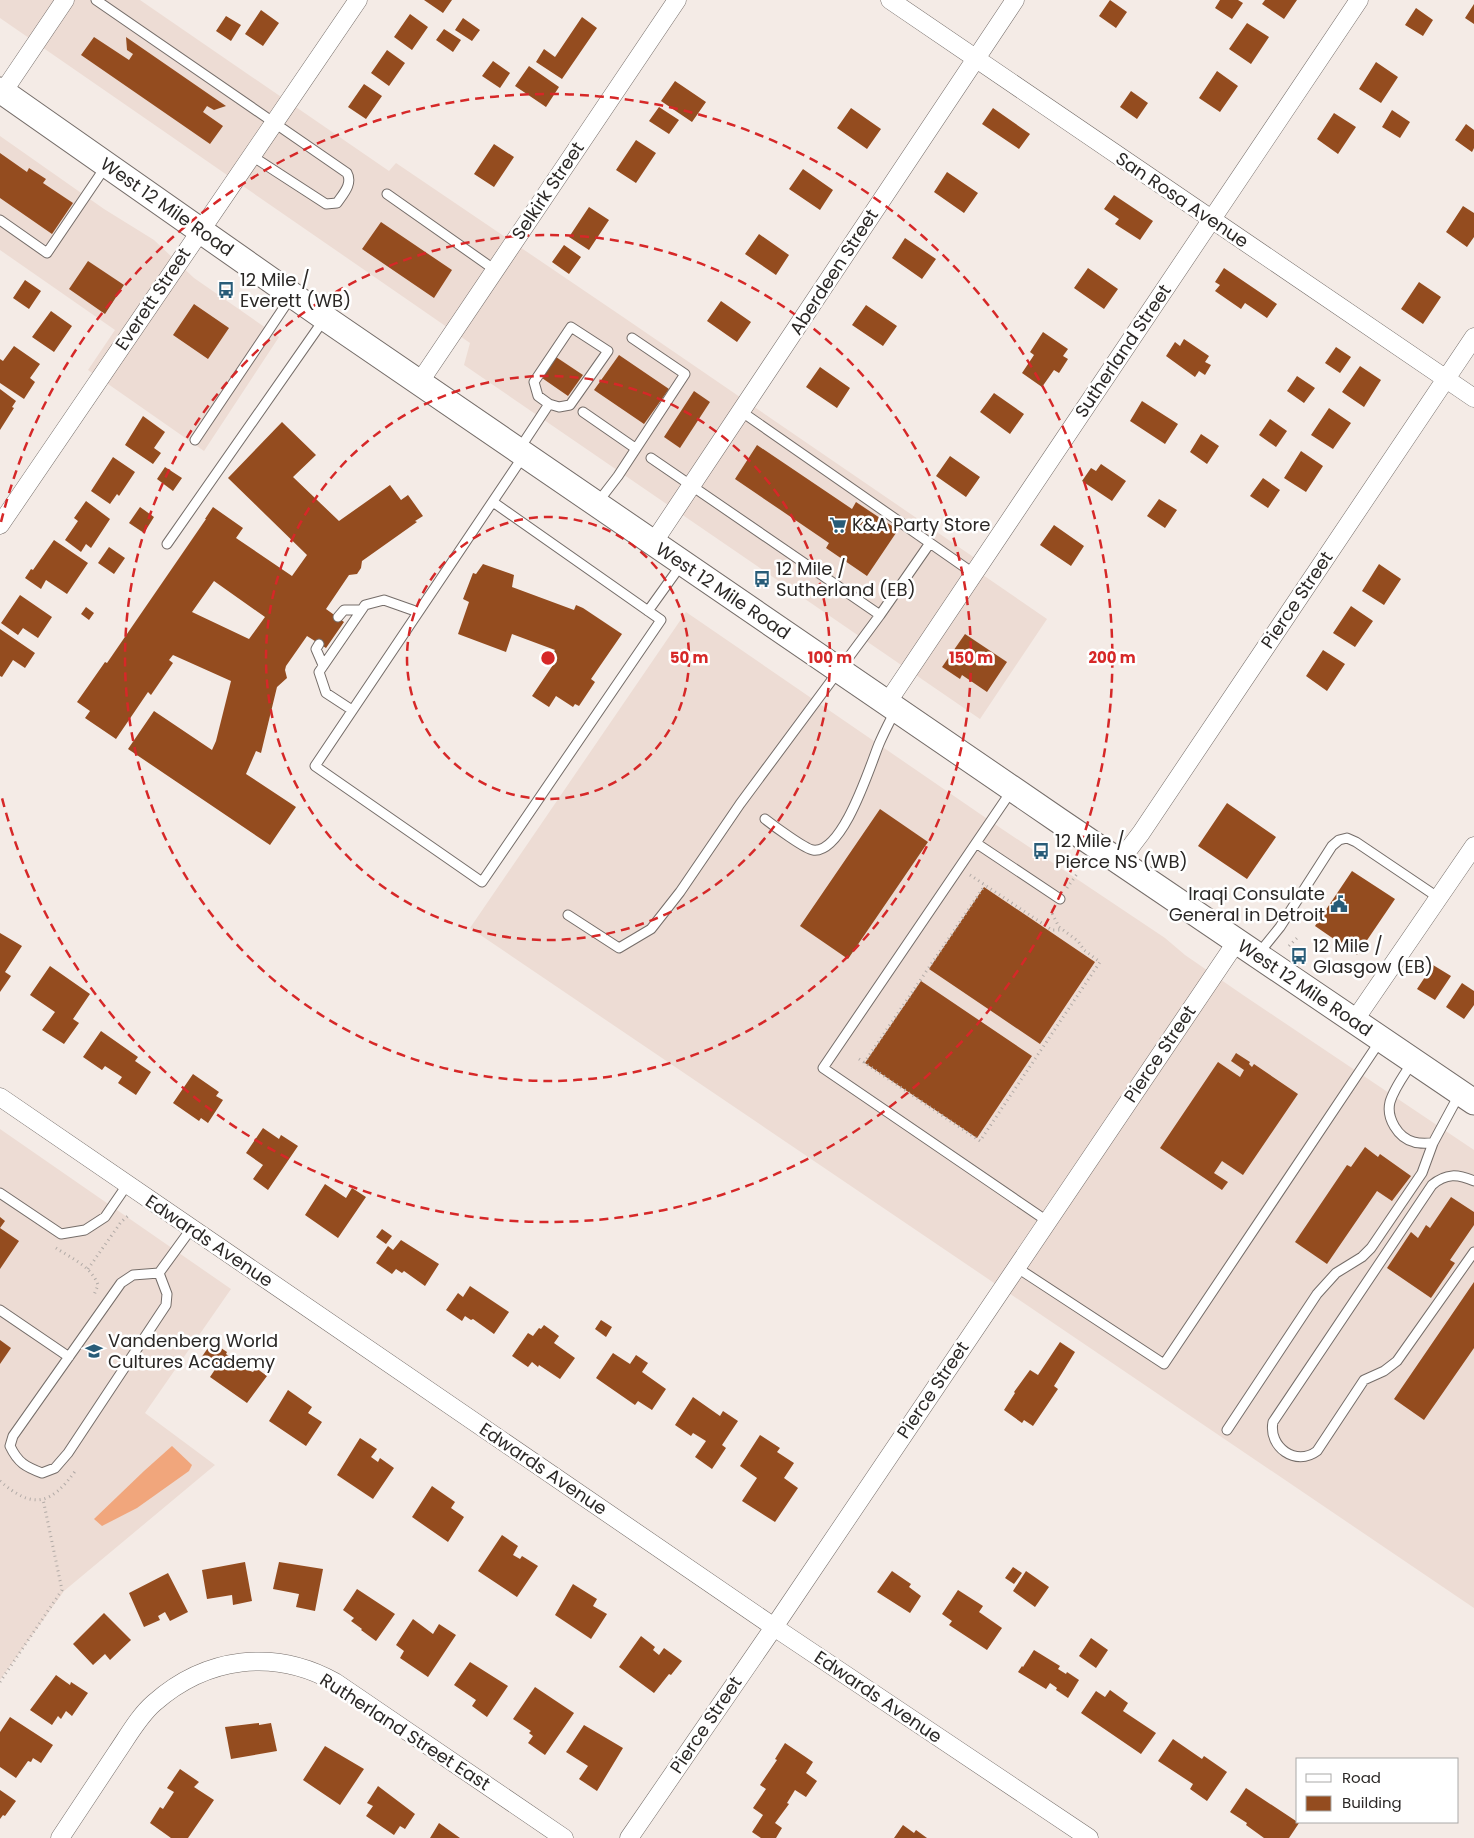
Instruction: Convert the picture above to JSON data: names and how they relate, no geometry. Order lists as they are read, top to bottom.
{
  "streets": {
    "main road": ["West 12 Mile Road"],
    "street": [
      "Selkirk Street",
      "San Rosa Avenue",
      "Aberdeen Street",
      "Everett Street",
      "Sutherland Street",
      "Pierce Street",
      "Edwards Avenue",
      "Rutherland Street East"
    ]
  },
  "crossings": [
    ["Selkirk Street", "West 12 Mile Road"],
    ["San Rosa Avenue", "Aberdeen Street"],
    ["San Rosa Avenue", "Sutherland Street"],
    ["San Rosa Avenue", "Pierce Street"],
    ["West 12 Mile Road", "Aberdeen Street"],
    ["West 12 Mile Road", "Everett Street"],
    ["West 12 Mile Road", "Sutherland Street"],
    ["West 12 Mile Road", "Pierce Street"],
    ["Pierce Street", "Edwards Avenue"]
  ],
  "places": {
    "bus stop": [
      "12 Mile / Everett (WB)",
      "12 Mile / Sutherland (EB)",
      "12 Mile / Pierce NS (WB)",
      "12 Mile / Glasgow (EB)"
    ],
    "supermarket": ["K&A Party Store"],
    "public building": ["Iraqi Consulate General in Detroit"],
    "school or university": ["Vandenberg World Cultures Academy"]
  },
  "legend": ["Road", "Building"],
  "rings": [
    "50 m",
    "100 m",
    "150 m",
    "200 m"
  ]
}
